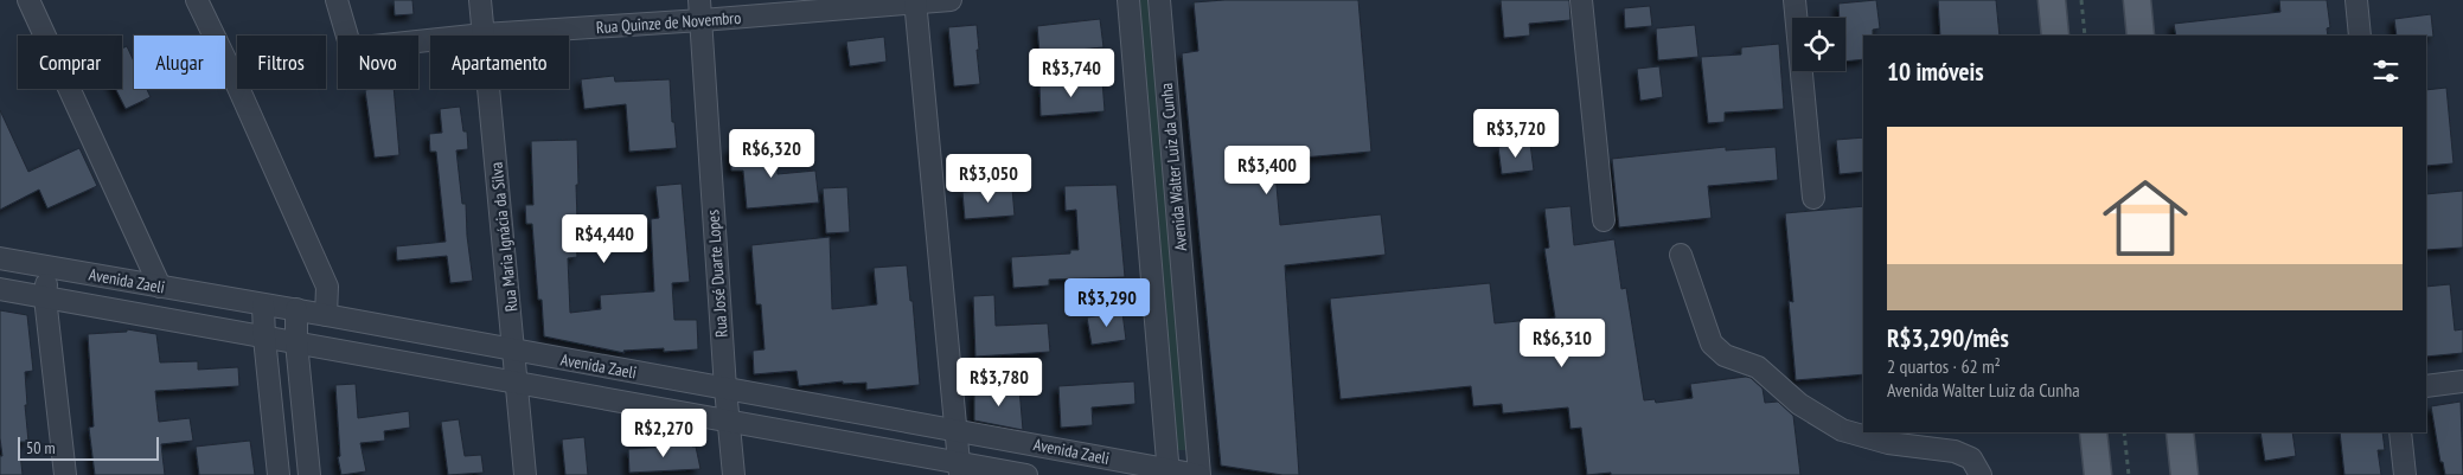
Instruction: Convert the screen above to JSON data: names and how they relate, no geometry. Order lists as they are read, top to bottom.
{
  "streets": {
    "street": [
      "Rua Quinze de Novembro",
      "Avenida Walter Luiz da Cunha",
      "Rua Maria Ignácia da Silva",
      "Rua José Duarte Lopes",
      "Avenida Zaeli"
    ]
  },
  "crossings": [
    ["Rua Quinze de Novembro", "Rua Maria Ignácia da Silva"],
    ["Rua Quinze de Novembro", "Rua José Duarte Lopes"],
    ["Avenida Walter Luiz da Cunha", "Avenida Zaeli"],
    ["Rua Maria Ignácia da Silva", "Avenida Zaeli"],
    ["Rua José Duarte Lopes", "Avenida Zaeli"]
  ],
  "scale_bar": "50 m",
  "page": {
    "chip": [
      "Comprar",
      "Alugar",
      "Filtros",
      "Novo",
      "Apartamento"
    ],
    "heading": "10 imóveis",
    "price": [
      "R$3,740",
      "R$3,720",
      "R$6,320",
      "R$3,400",
      "R$3,050",
      "R$4,440",
      "R$3,290",
      "R$6,310",
      "R$3,780",
      "R$2,270"
    ],
    "list": [
      {
        "name": "R$3,290/mês",
        "note": "2 quartos · 62 m² · Avenida Walter Luiz da Cunha"
      }
    ],
    "scale": "50 m"
  }
}
